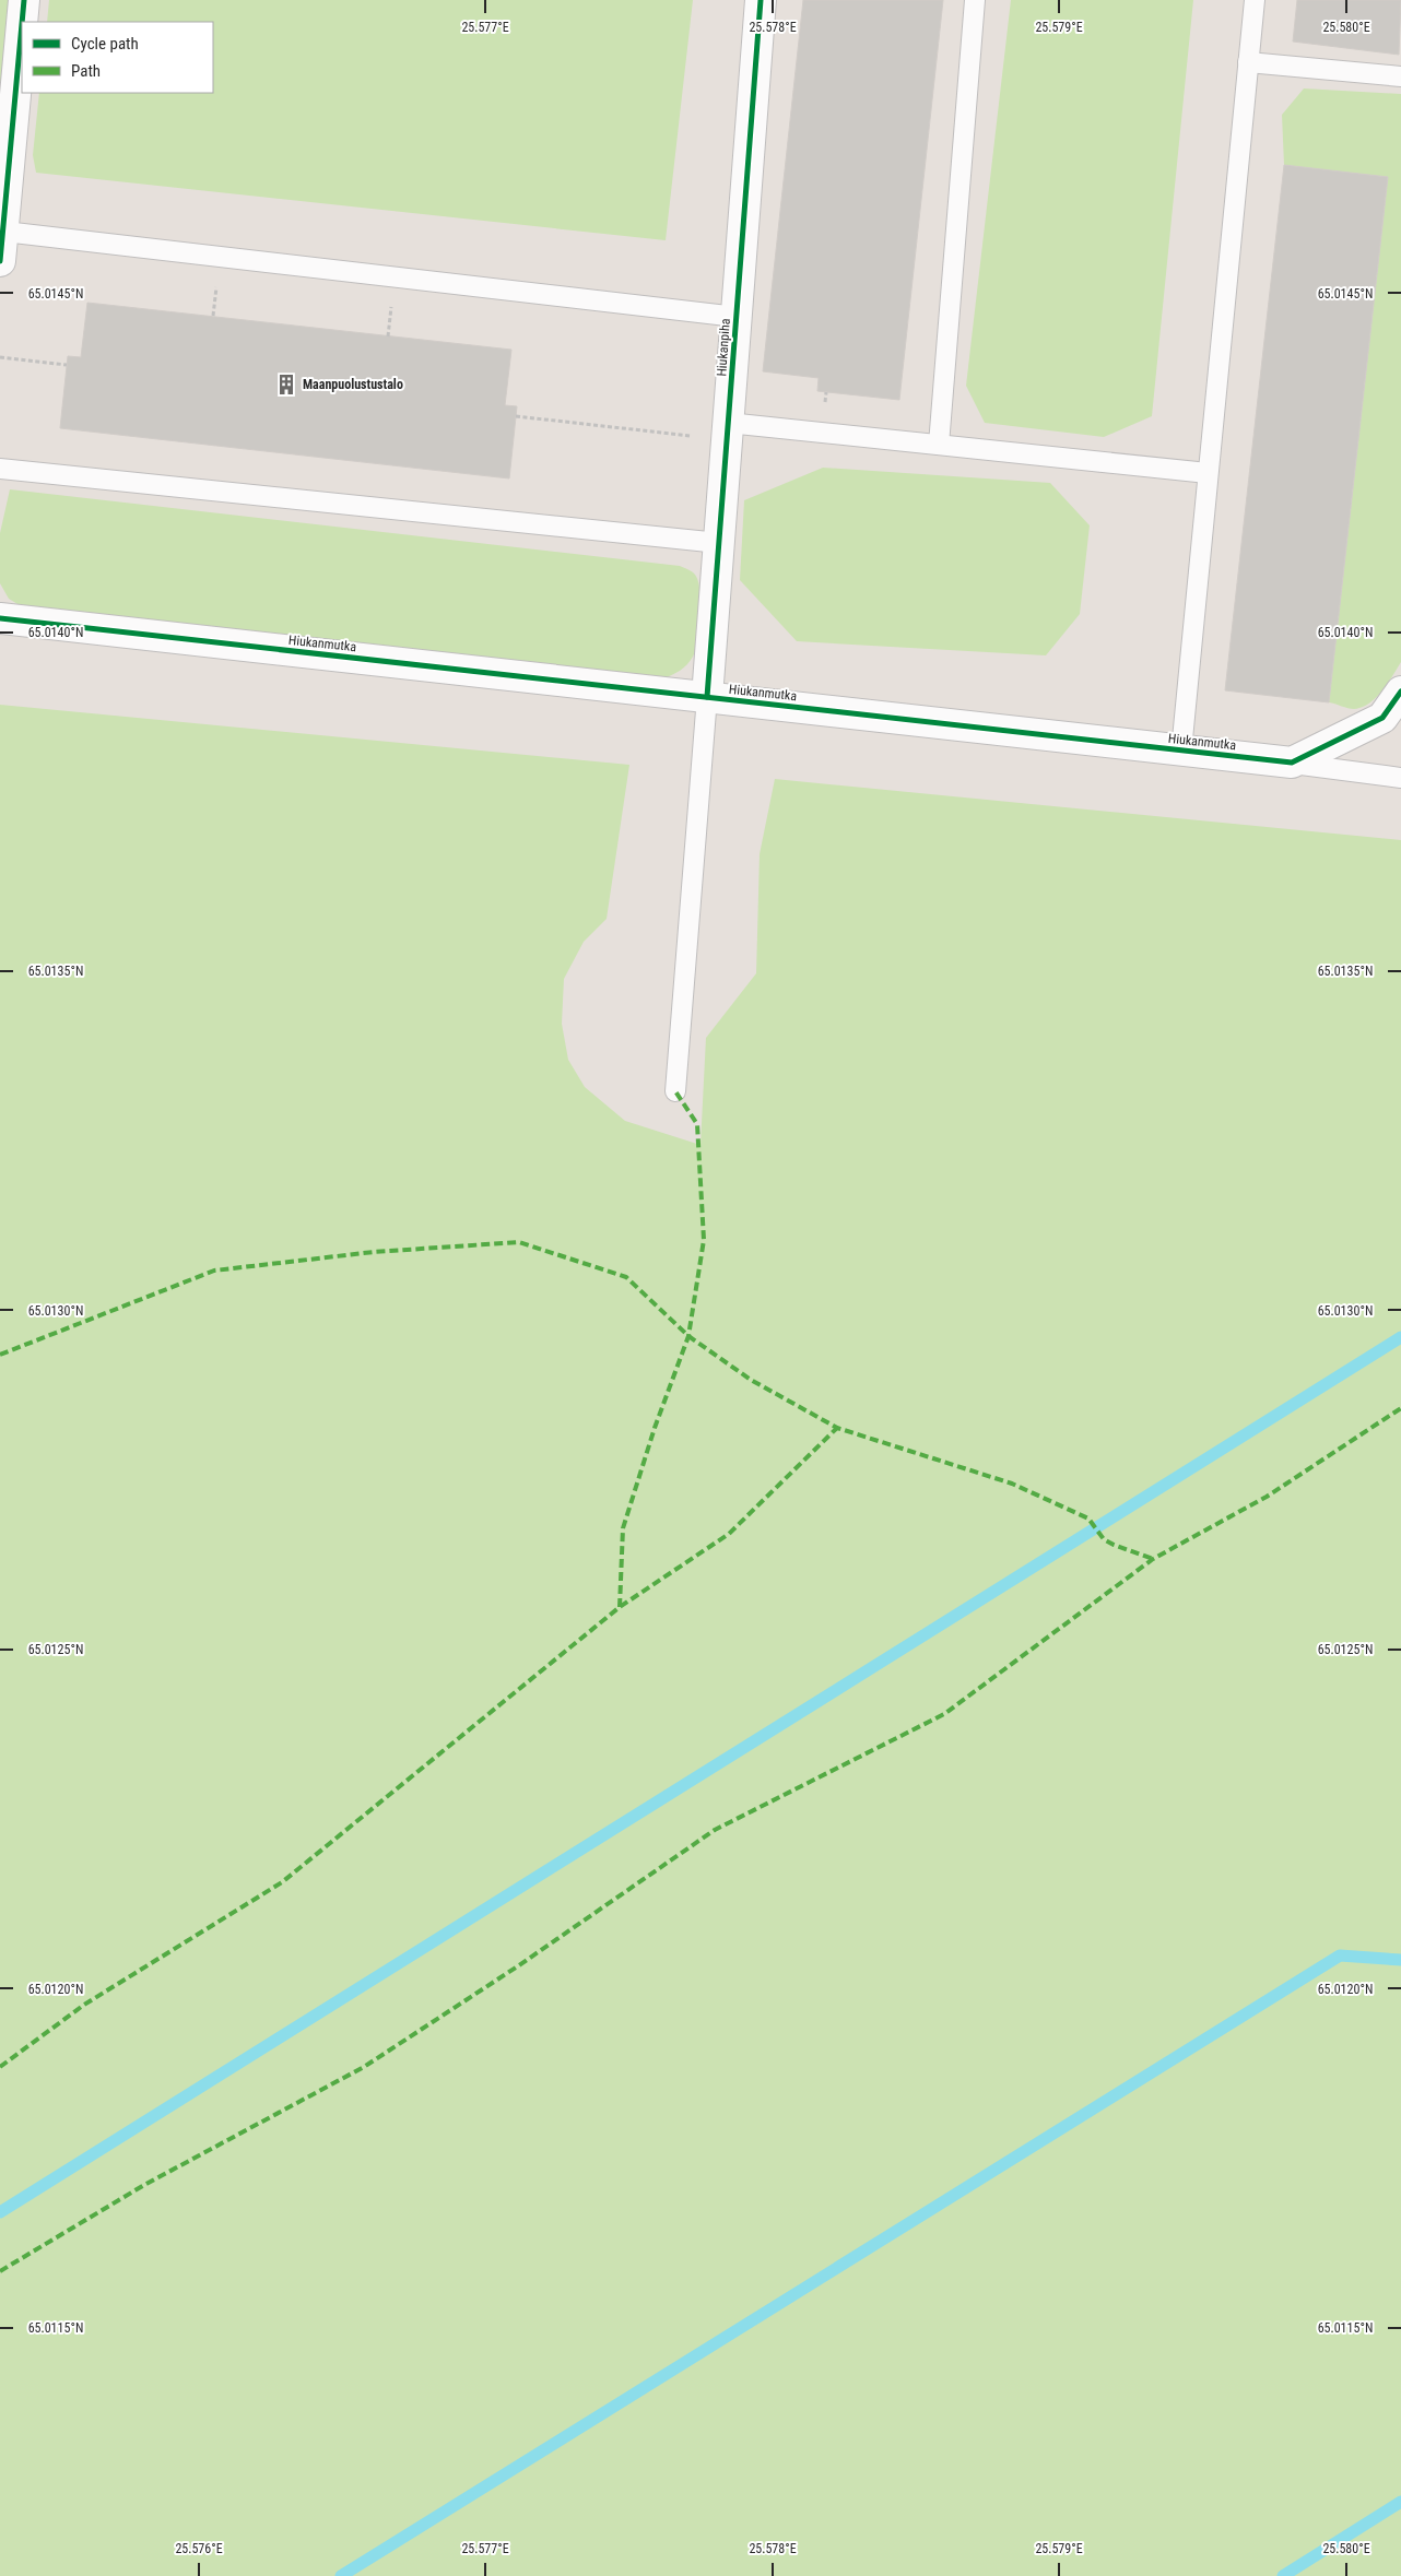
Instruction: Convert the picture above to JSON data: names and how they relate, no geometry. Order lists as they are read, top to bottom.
{
  "streets": {
    "street": ["Hiukanpiha", "Hiukanmutka"]
  },
  "crossings": [
    ["Hiukanpiha", "Hiukanmutka"]
  ],
  "places": {
    "building": ["Maanpuolustustalo"]
  },
  "legend": ["Cycle path", "Path"],
  "coordinates": [
    "25.577°E",
    "25.578°E",
    "25.579°E",
    "25.580°E",
    "65.0145°N",
    "65.0140°N",
    "65.0135°N",
    "65.0130°N",
    "65.0125°N",
    "65.0120°N",
    "65.0115°N",
    "25.576°E"
  ]
}
